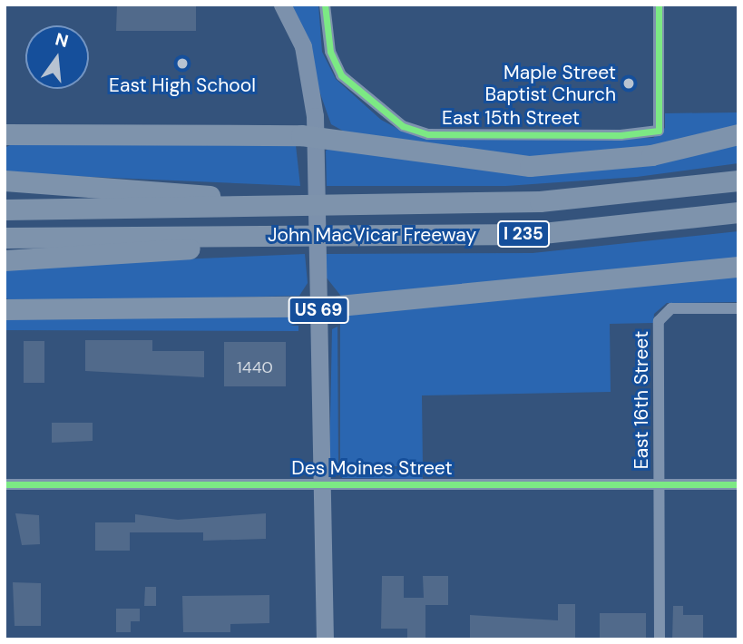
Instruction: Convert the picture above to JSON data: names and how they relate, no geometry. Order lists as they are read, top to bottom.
{
  "streets": {
    "highway": ["I 235", "John MacVicar Freeway"],
    "main road": ["US 69"],
    "street": ["East 15th Street", "East 16th Street", "Des Moines Street"]
  },
  "crossings": [
    ["US 69", "Des Moines Street"],
    ["East 16th Street", "Des Moines Street"]
  ],
  "places": ["East High School", "Maple Street Baptist Church"],
  "house_numbers": ["1440"],
  "north": "top"
}
